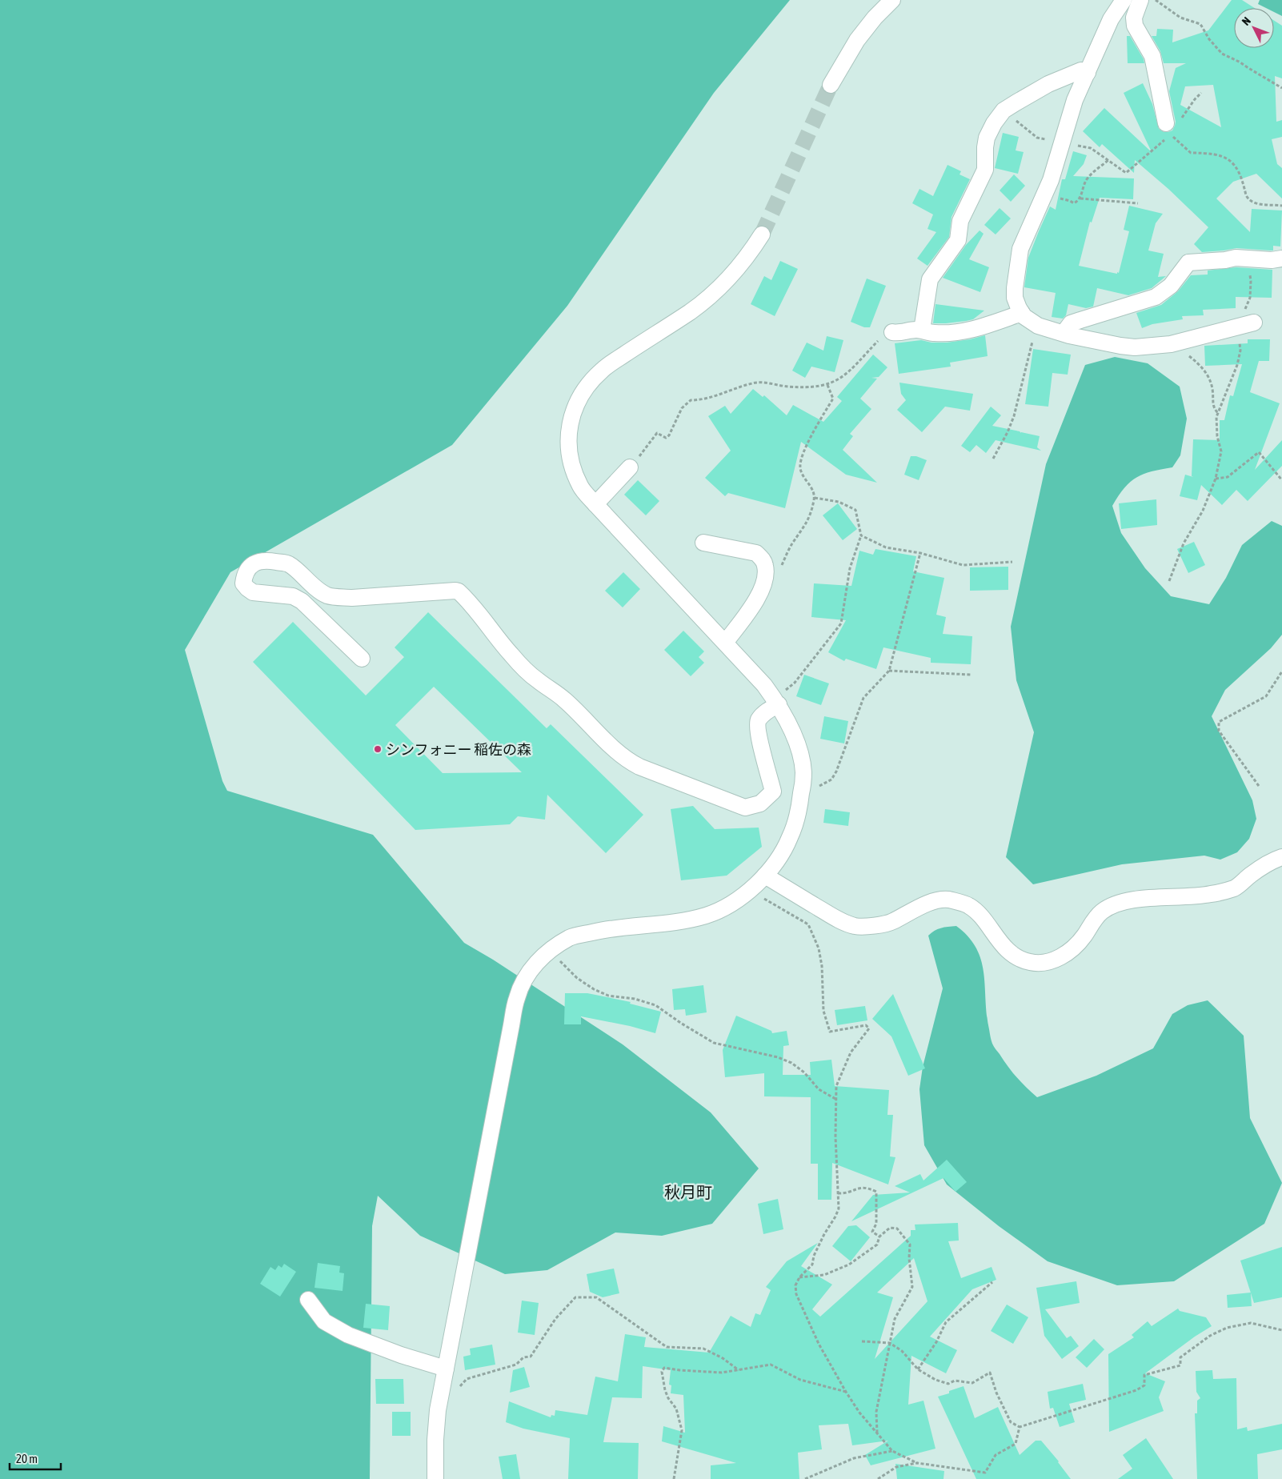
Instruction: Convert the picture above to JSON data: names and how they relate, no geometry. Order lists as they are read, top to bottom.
{
  "districts": ["秋月町"],
  "places": ["シンフォニー 稲佐の森"],
  "scale_bar": "20 m",
  "north": "top left"
}
